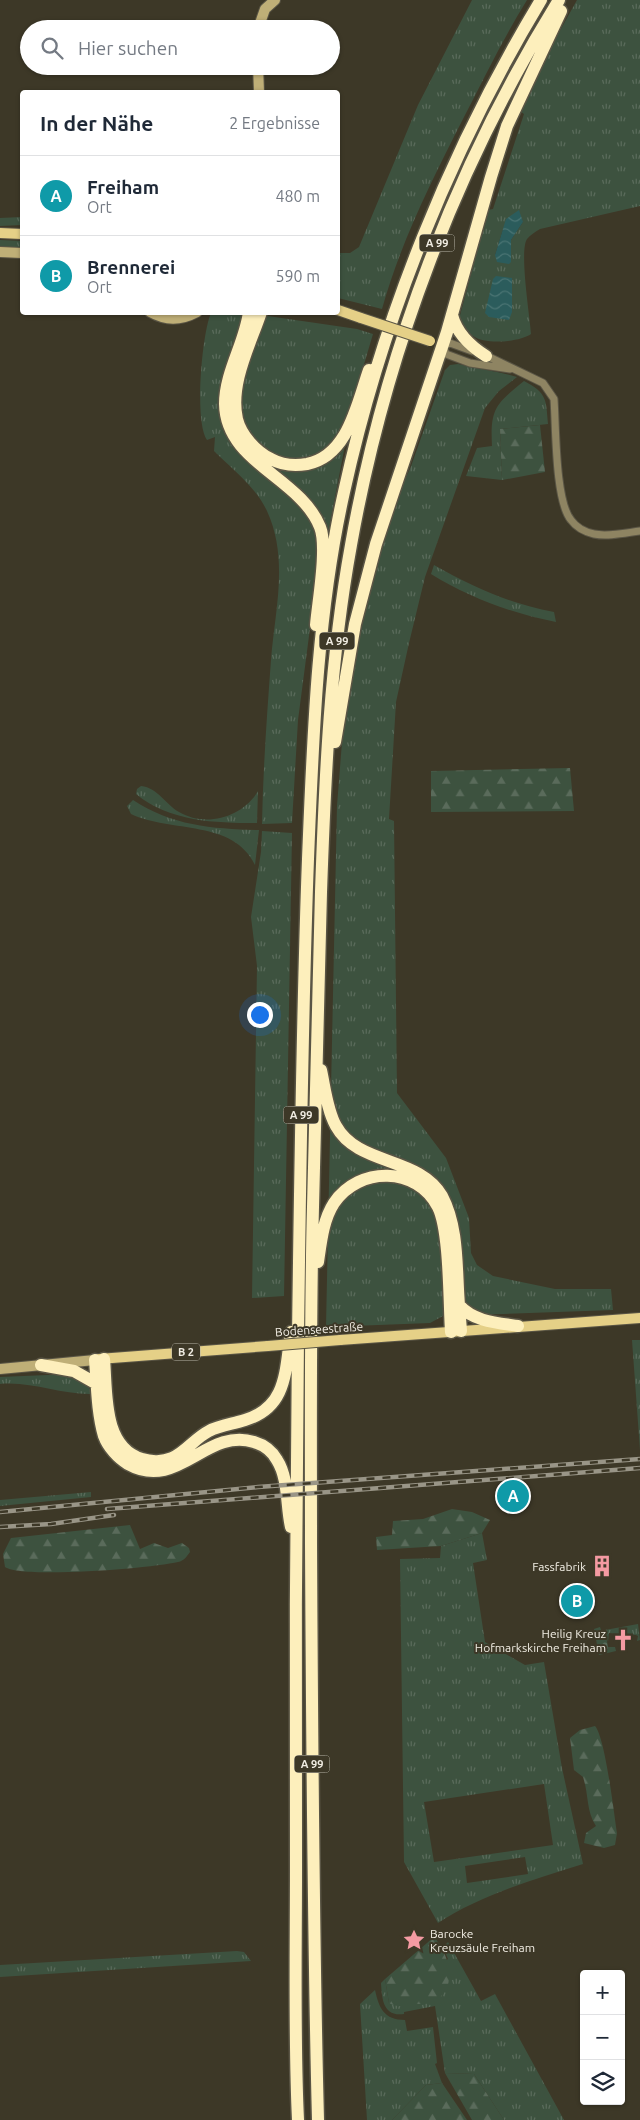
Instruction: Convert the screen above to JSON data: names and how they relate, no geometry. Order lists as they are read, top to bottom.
{
  "streets": {
    "highway": ["A 99"],
    "main road": ["Bodenseestraße", "B 2"]
  },
  "places": {
    "building": ["Fassfabrik"],
    "church": ["Heilig Kreuz Hofmarkskirche Freiham"],
    "place": ["Barocke Kreuzsäule Freiham"]
  },
  "page": {
    "search": "Hier suchen",
    "heading": ["In der Nähe", "2 Ergebnisse"],
    "list": [
      {
        "mark": "A",
        "name": "Freiham",
        "note": "Ort",
        "value": "480 m"
      },
      {
        "mark": "B",
        "name": "Brennerei",
        "note": "Ort",
        "value": "590 m"
      }
    ],
    "pins": ["A", "B"],
    "map_buttons": ["+", "−"]
  }
}
